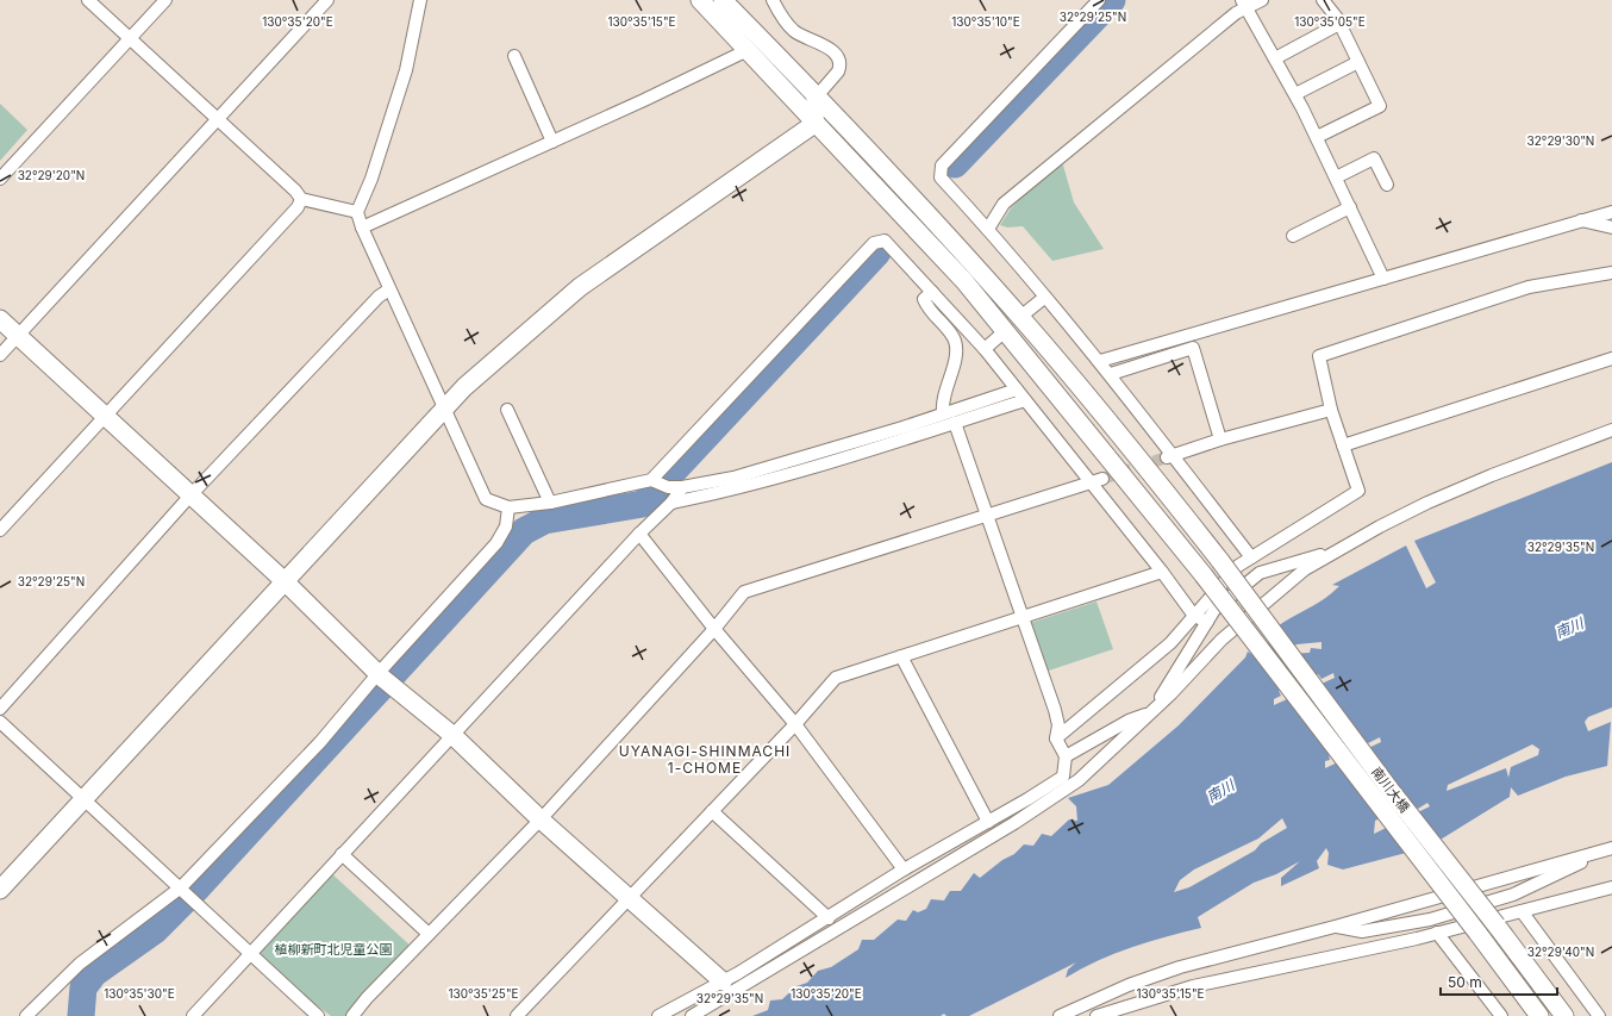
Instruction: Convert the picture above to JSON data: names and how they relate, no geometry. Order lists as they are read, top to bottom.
{
  "streets": {
    "street": ["南川大橋"]
  },
  "districts": ["UYANAGI-SHINMACHI 1-CHOME"],
  "water": ["南川"],
  "parks": ["植柳新町北児童公園"],
  "scale_bar": "50 m",
  "coordinates": [
    "32°29'25\"N",
    "130°35'20\"E",
    "130°35'15\"E",
    "130°35'10\"E",
    "130°35'05\"E",
    "32°29'30\"N",
    "32°29'20\"N",
    "32°29'35\"N",
    "32°29'40\"N",
    "130°35'30\"E",
    "130°35'25\"E"
  ]
}
